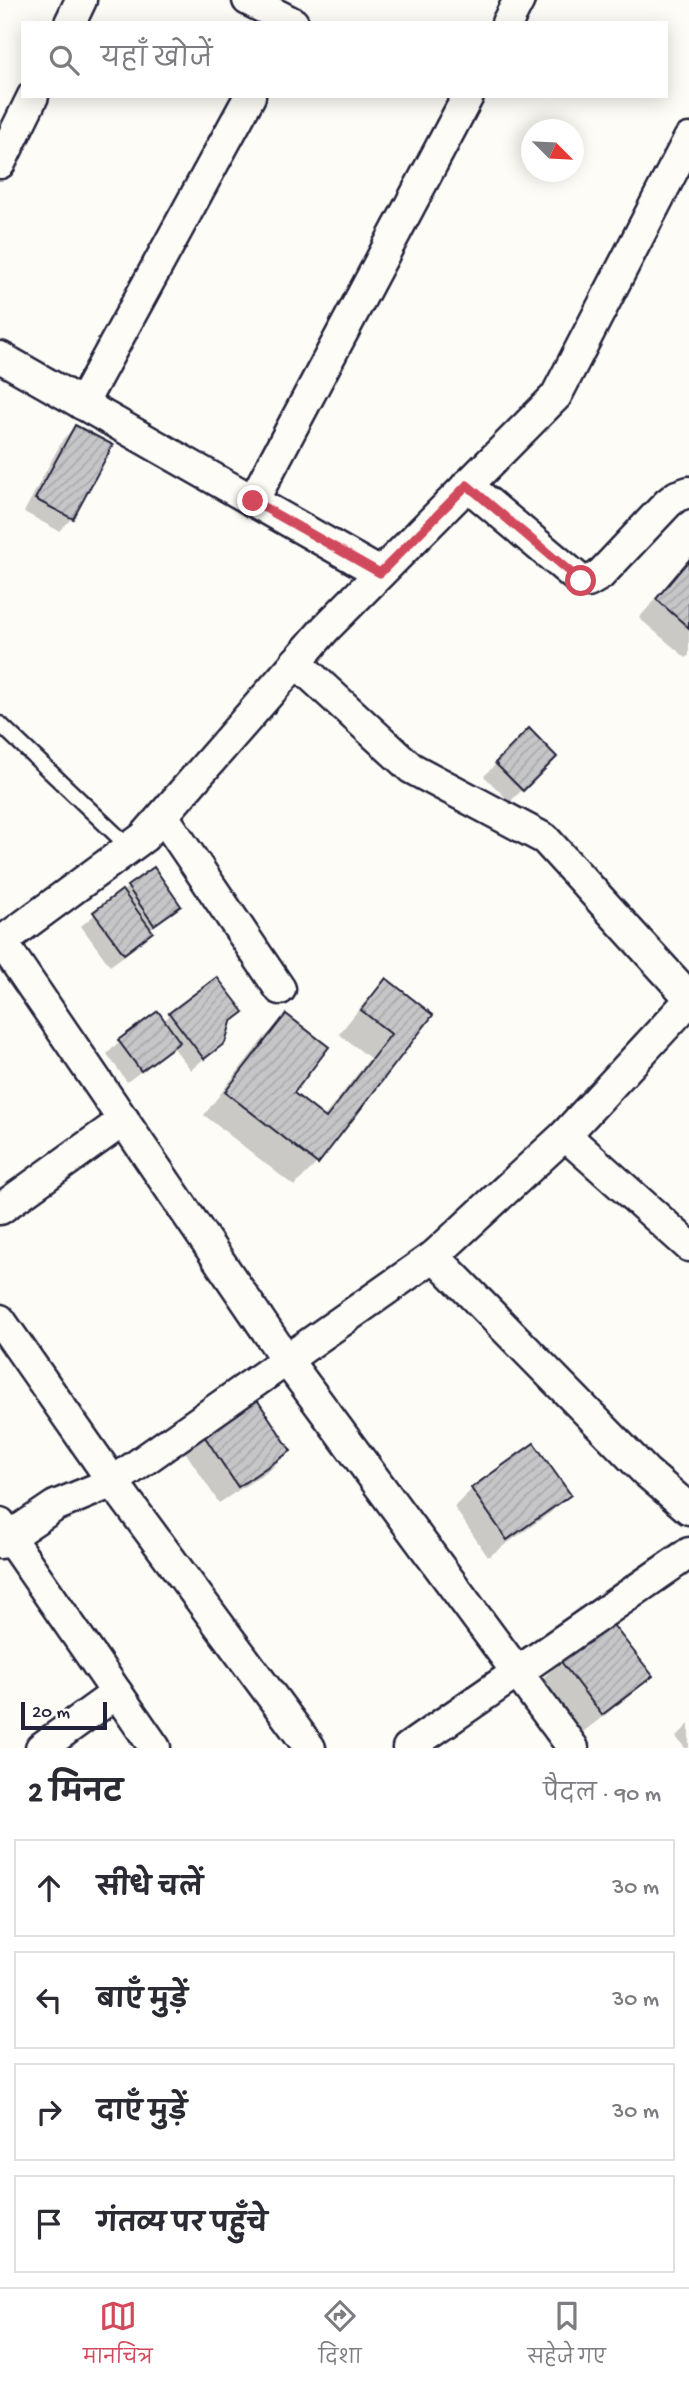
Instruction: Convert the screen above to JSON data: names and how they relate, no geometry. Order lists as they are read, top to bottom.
{
  "scale_bar": "20 m",
  "north": "bottom right",
  "page": {
    "search": "यहाँ खोजें",
    "scale": "20 m",
    "heading": ["2 मिनट", "पैदल · 90 m"],
    "list": [
      ["सीधे चलें", "30 m"],
      ["बाएँ मुड़ें", "30 m"],
      ["दाएँ मुड़ें", "30 m"],
      "गंतव्य पर पहुँचे"
    ],
    "nav": ["मानचित्र", "दिशा", "सहेजे गए"]
  }
}
